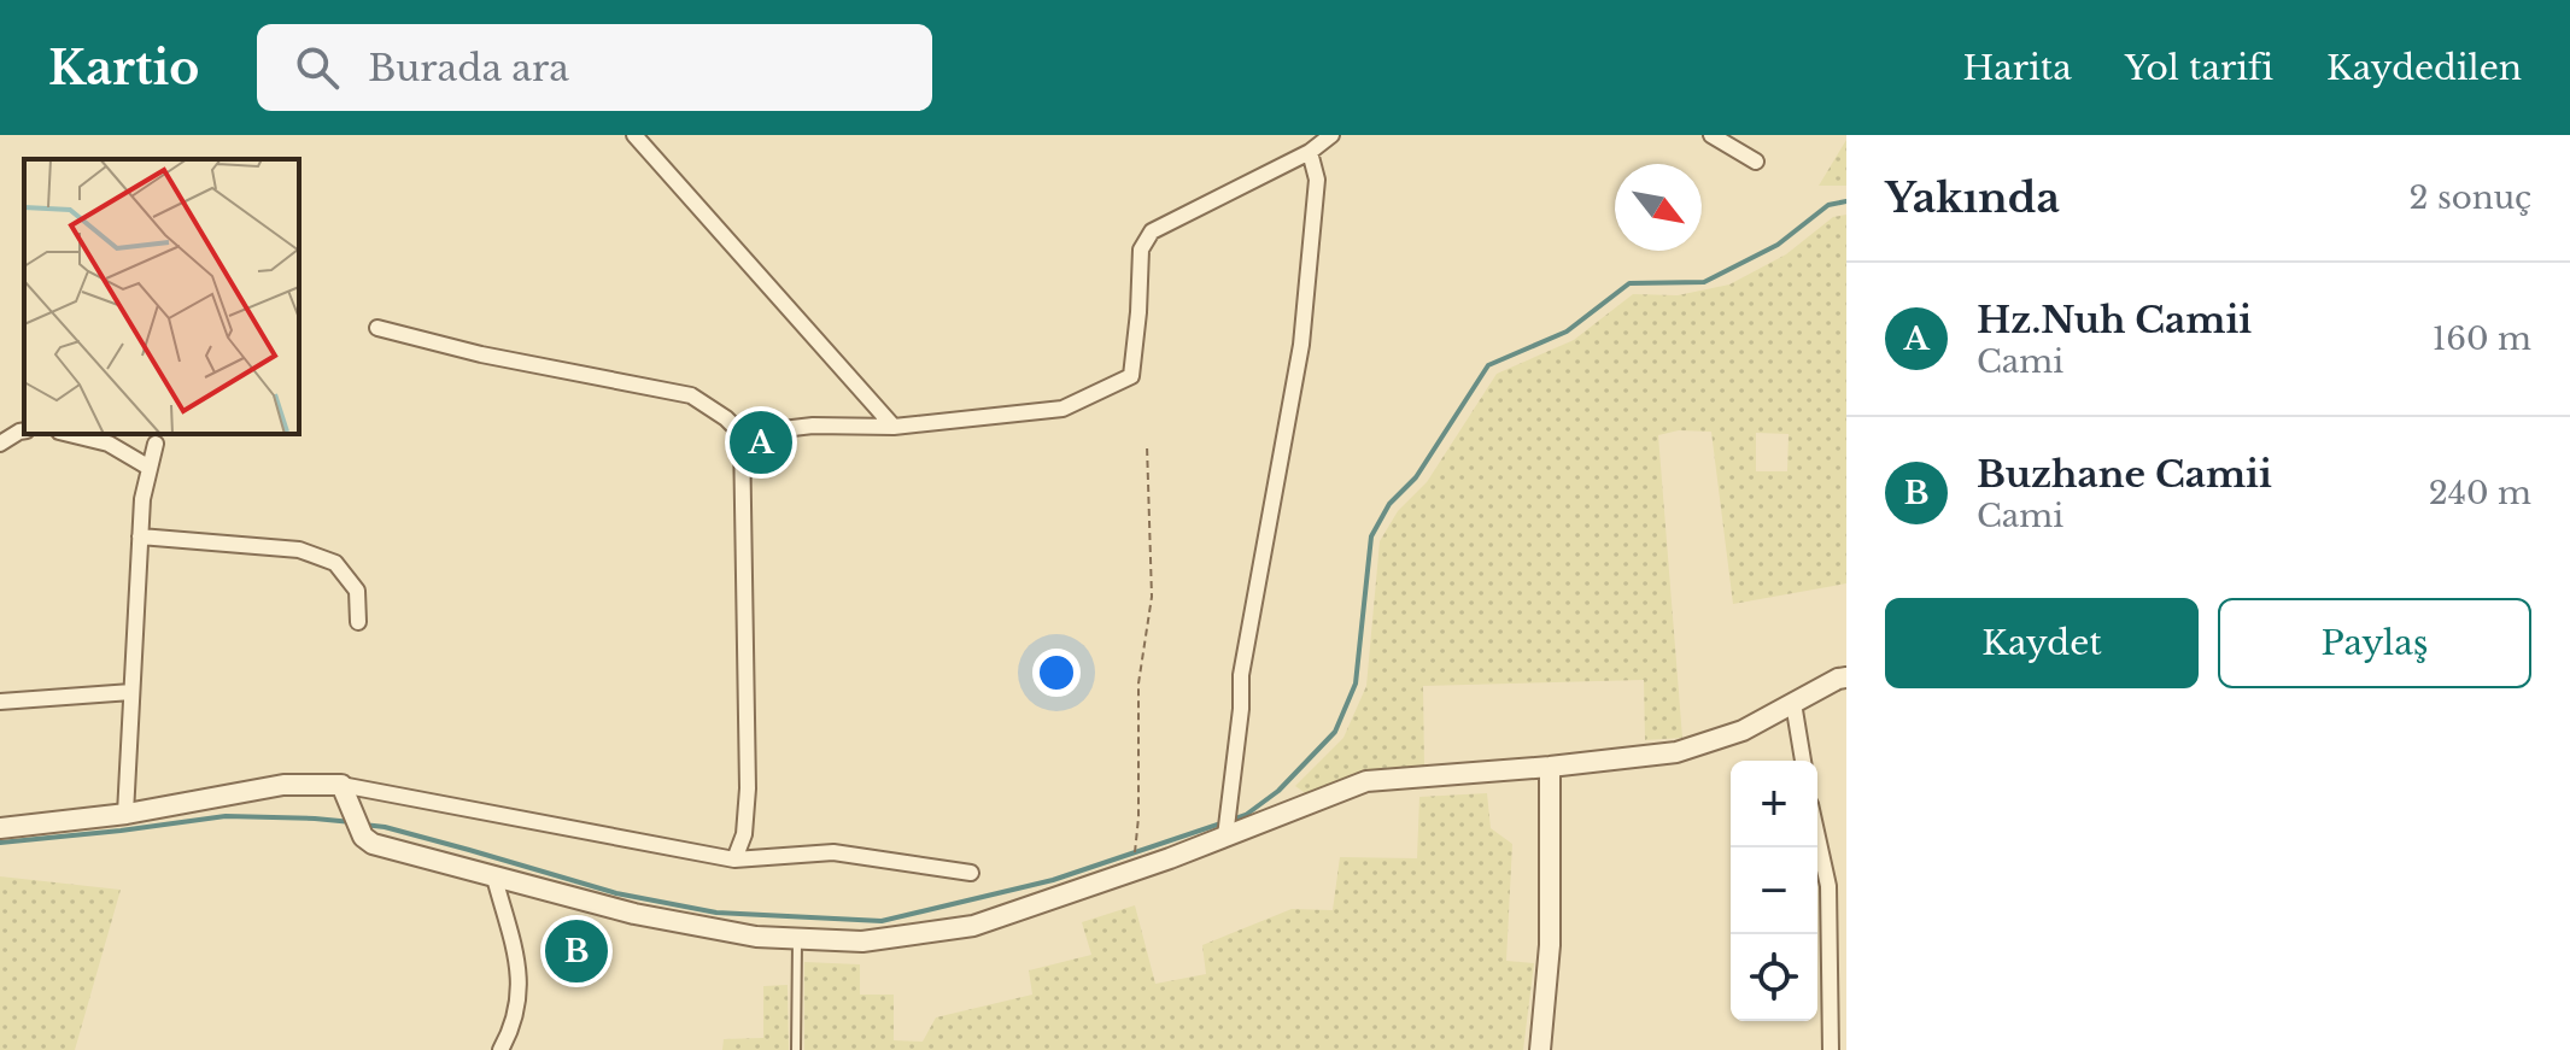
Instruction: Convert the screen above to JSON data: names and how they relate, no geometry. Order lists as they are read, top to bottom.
{
  "north": "bottom right",
  "page": {
    "header": "Kartio",
    "search": "Burada ara",
    "nav": ["Harita", "Yol tarifi", "Kaydedilen"],
    "heading": ["Yakında", "2 sonuç"],
    "list": [
      {
        "mark": "A",
        "name": "Hz.Nuh Camii",
        "note": "Cami",
        "value": "160 m"
      },
      {
        "mark": "B",
        "name": "Buzhane Camii",
        "note": "Cami",
        "value": "240 m"
      }
    ],
    "pins": ["A", "B"],
    "buttons": ["Kaydet", "Paylaş"],
    "map_buttons": ["+", "−"]
  }
}
